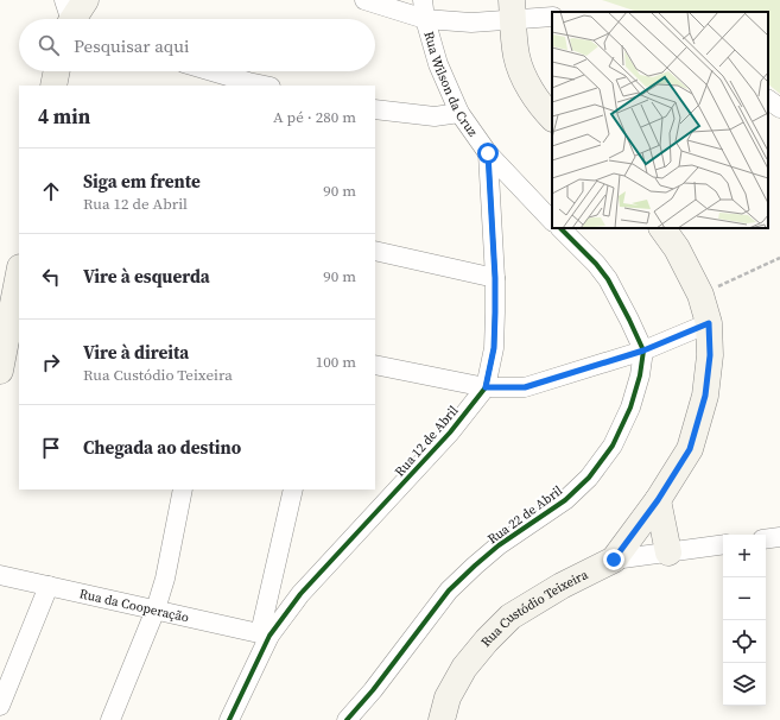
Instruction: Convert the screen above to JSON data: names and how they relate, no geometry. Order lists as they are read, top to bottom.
{
  "streets": {
    "street": [
      "Rua Wilson da Cruz",
      "Rua 12 de Abril",
      "Rua 22 de Abril",
      "Rua da Cooperação",
      "Rua Custódio Teixeira"
    ]
  },
  "crossings": [
    ["Rua Wilson da Cruz", "Rua 12 de Abril"],
    ["Rua 12 de Abril", "Rua da Cooperação"]
  ],
  "page": {
    "search": "Pesquisar aqui",
    "heading": ["4 min", "A pé · 280 m"],
    "list": [
      ["Siga em frente", "Rua 12 de Abril", "90 m"],
      ["Vire à esquerda", "90 m"],
      ["Vire à direita", "Rua Custódio Teixeira", "100 m"],
      "Chegada ao destino"
    ],
    "map_buttons": ["+", "−"]
  }
}
